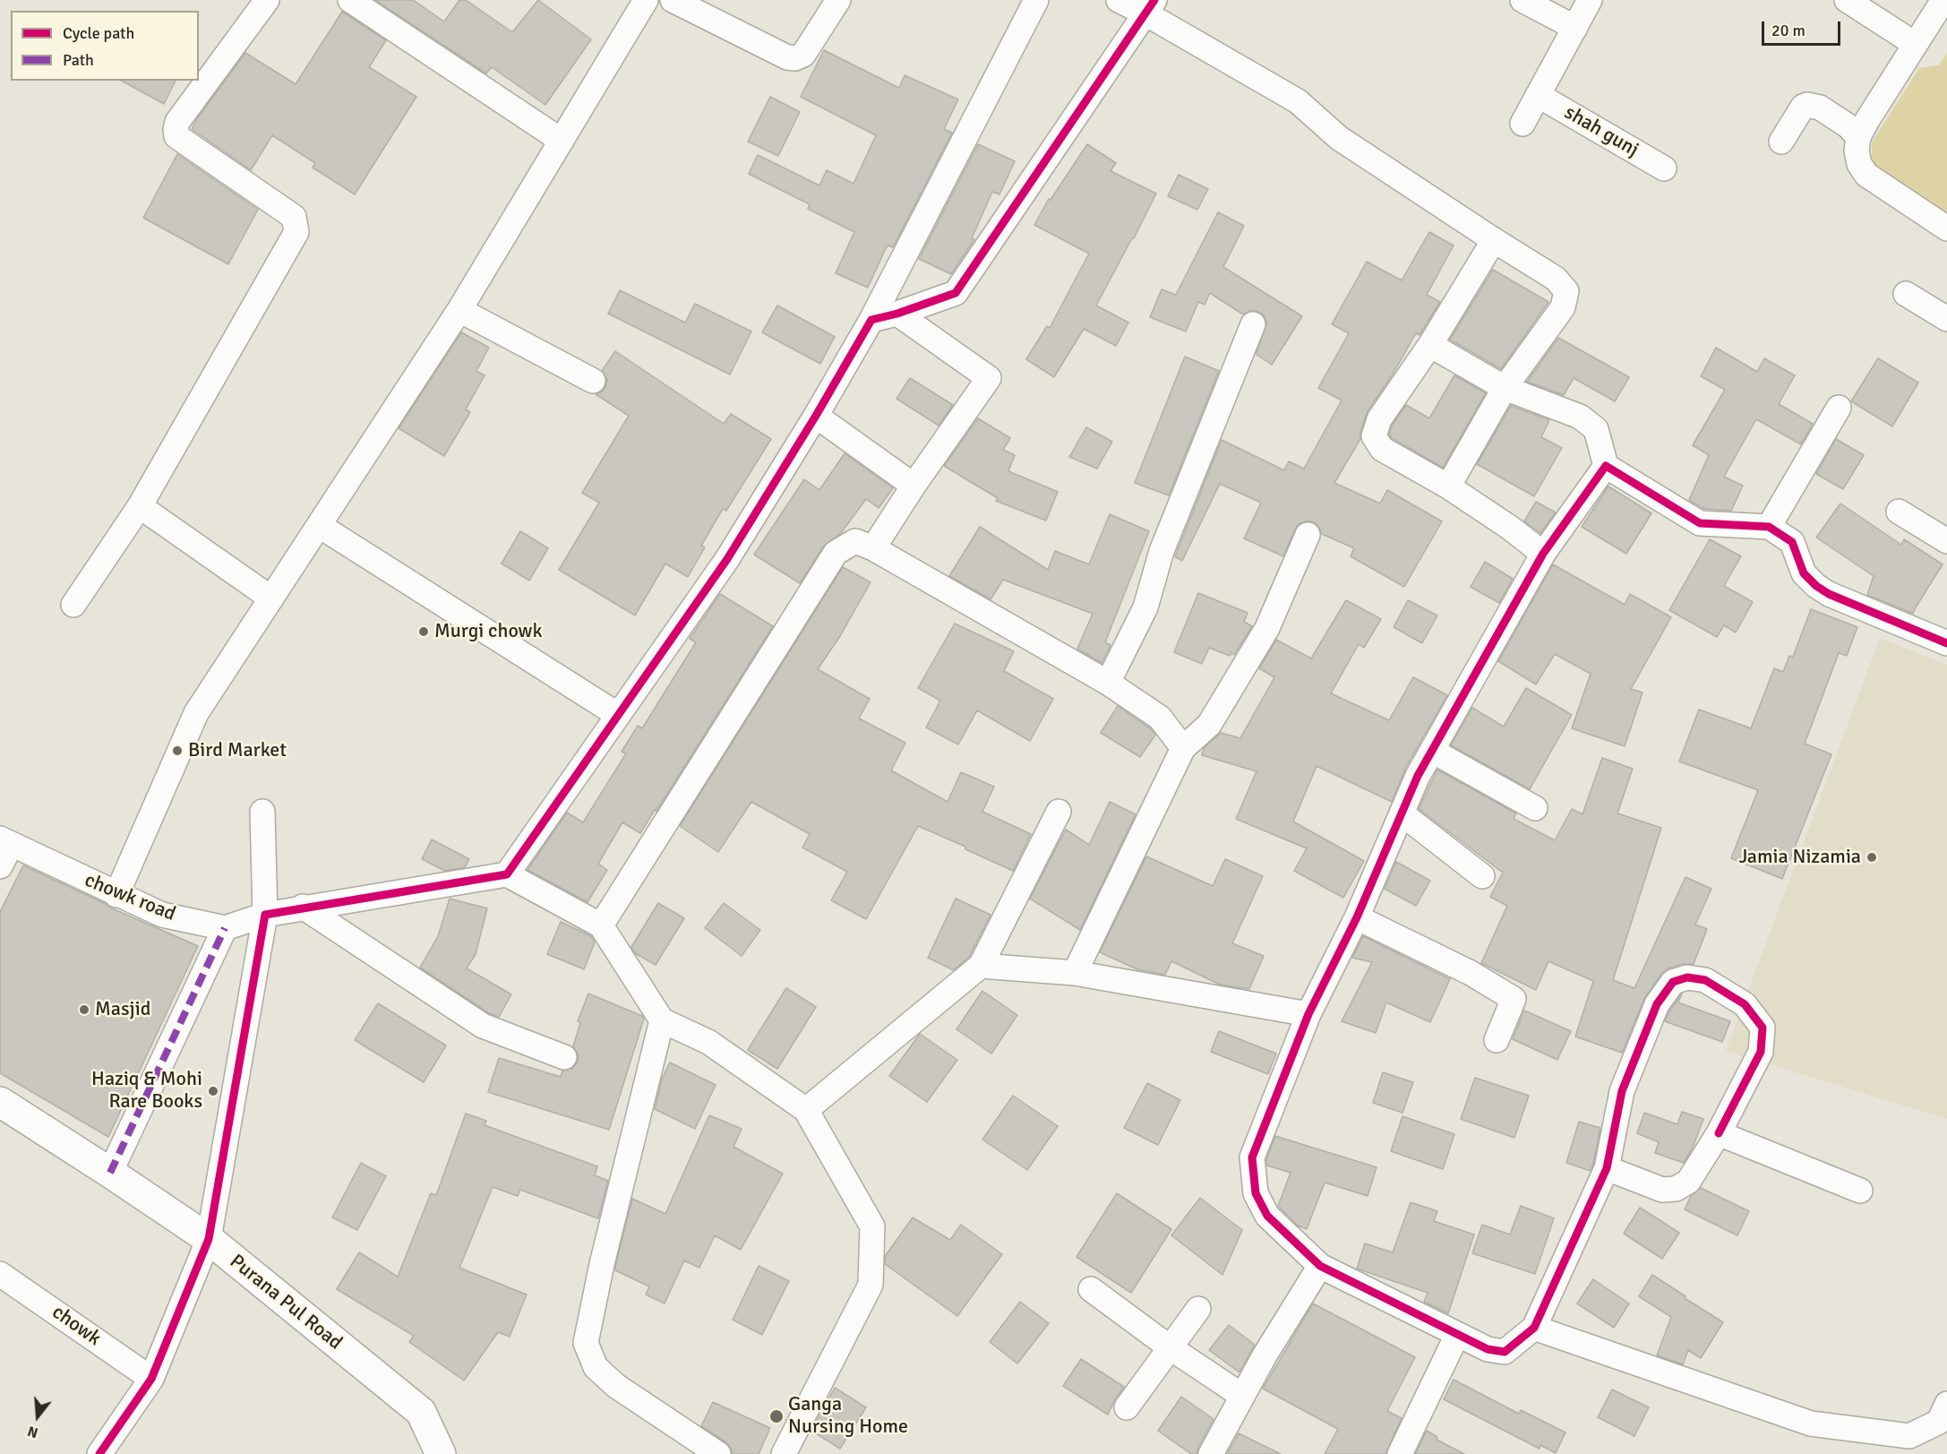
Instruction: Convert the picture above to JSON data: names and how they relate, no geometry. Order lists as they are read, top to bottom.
{
  "streets": {
    "main road": ["Purana Pul Road"],
    "street": ["shah gunj", "chowk road", "chowk"]
  },
  "places": [
    "Murgi chowk",
    "Bird Market",
    "Jamia Nizamia",
    "Masjid",
    "Haziq & Mohi Rare Books",
    "Ganga Nursing Home"
  ],
  "legend": ["Cycle path", "Path"],
  "scale_bar": "20 m",
  "north": "bottom"
}
